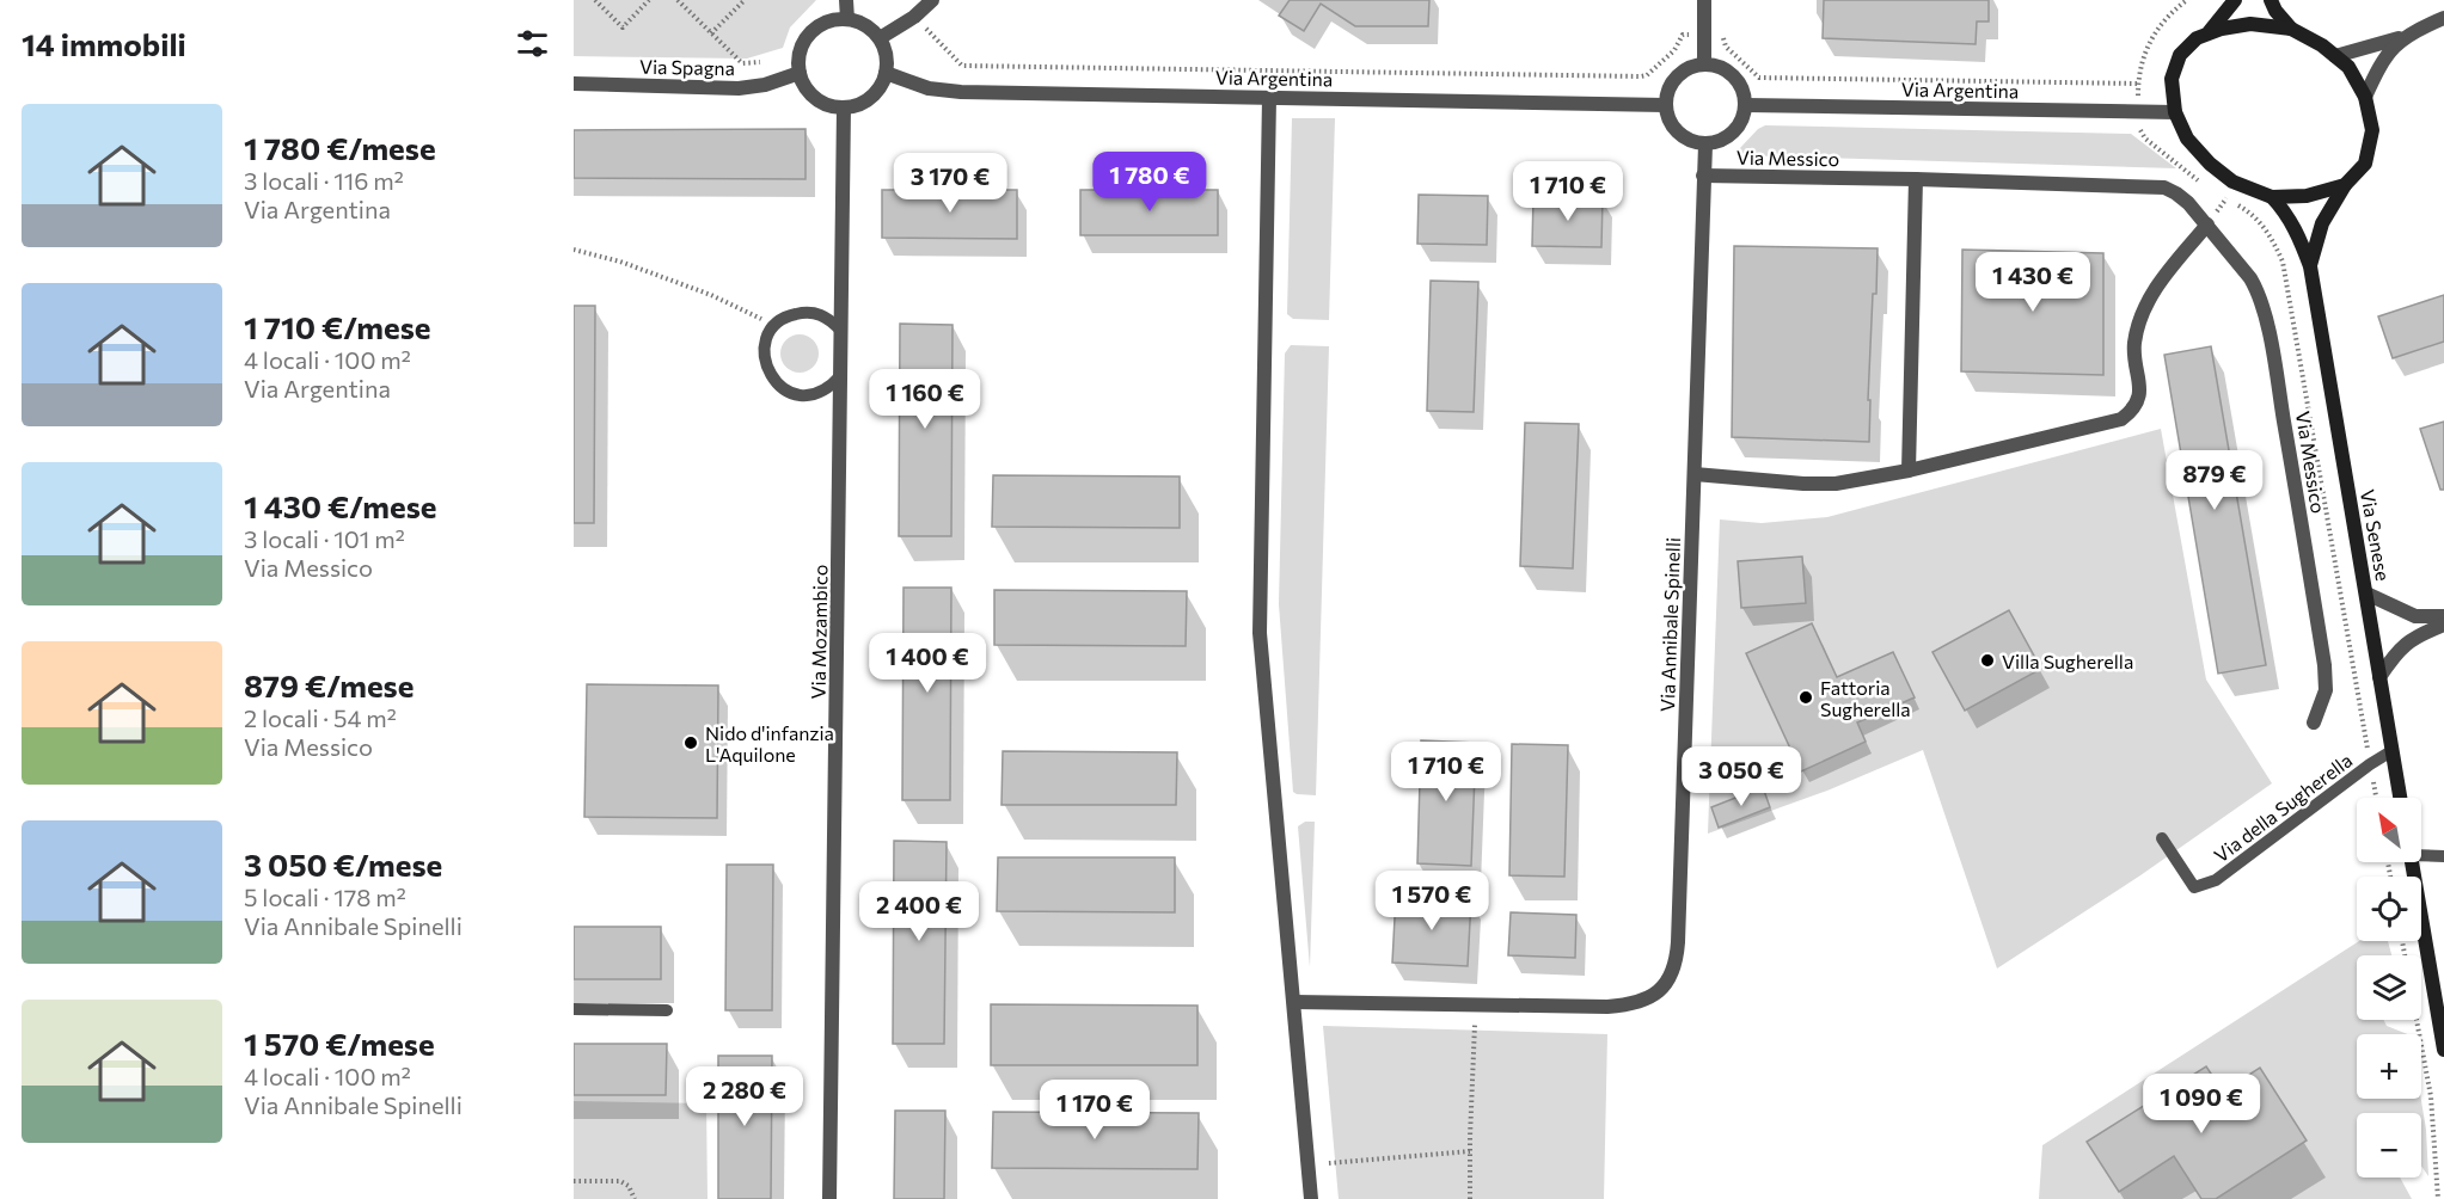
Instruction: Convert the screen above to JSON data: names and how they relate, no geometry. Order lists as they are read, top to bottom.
{
  "streets": {
    "main road": ["Via Senese"],
    "street": [
      "Via Spagna",
      "Via Argentina",
      "Via Messico",
      "Via Annibale Spinelli",
      "Via Mozambico"
    ],
    "lane": ["Via della Sugherella"]
  },
  "crossings": [
    ["Via Spagna", "Via Argentina"],
    ["Via Spagna", "Via Mozambico"],
    ["Via Argentina", "Via Senese"],
    ["Via Argentina", "Via Annibale Spinelli"],
    ["Via Argentina", "Via Mozambico"],
    ["Via Messico", "Via Annibale Spinelli"],
    ["Via Senese", "Via della Sugherella"]
  ],
  "places": ["Villa Sugherella", "Fattoria Sugherella", "Nido d'infanzia L'Aquilone"],
  "north": "top left",
  "page": {
    "heading": "14 immobili",
    "list": [
      {
        "name": "1 780 €/mese",
        "note": "3 locali · 116 m² · Via Argentina"
      },
      {
        "name": "1 710 €/mese",
        "note": "4 locali · 100 m² · Via Argentina"
      },
      {
        "name": "1 430 €/mese",
        "note": "3 locali · 101 m² · Via Messico"
      },
      {
        "name": "879 €/mese",
        "note": "2 locali · 54 m² · Via Messico"
      },
      {
        "name": "3 050 €/mese",
        "note": "5 locali · 178 m² · Via Annibale Spinelli"
      },
      {
        "name": "1 570 €/mese",
        "note": "4 locali · 100 m² · Via Annibale Spinelli"
      }
    ],
    "price": [
      "1 780 €",
      "3 170 €",
      "1 710 €",
      "1 430 €",
      "1 160 €",
      "879 €",
      "1 400 €",
      "1 710 €",
      "3 050 €",
      "1 570 €",
      "2 400 €",
      "2 280 €",
      "1 090 €",
      "1 170 €"
    ],
    "map_buttons": ["+", "−"]
  }
}
